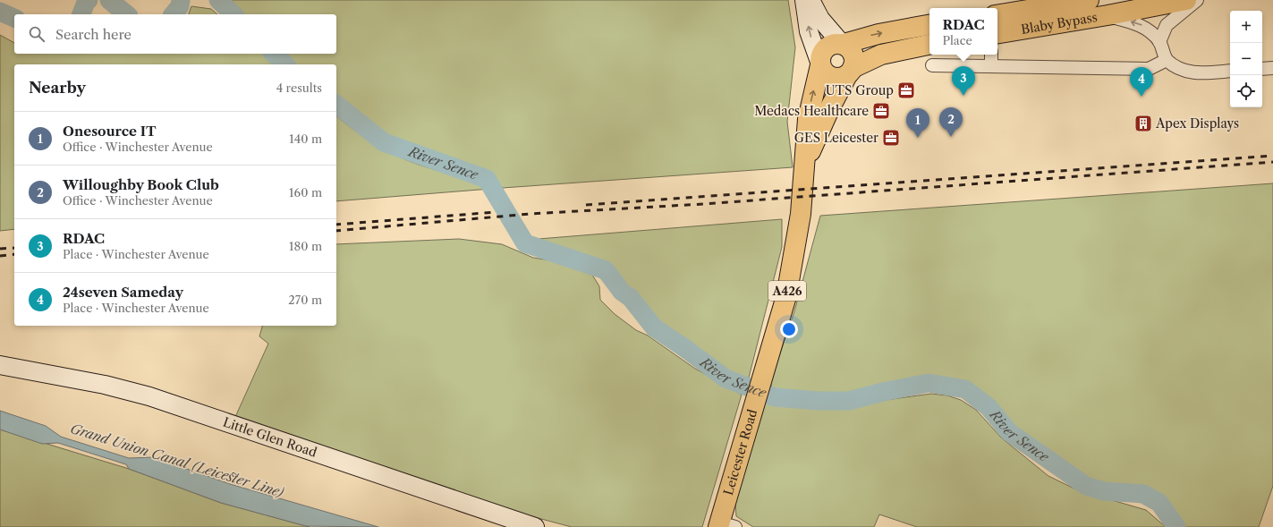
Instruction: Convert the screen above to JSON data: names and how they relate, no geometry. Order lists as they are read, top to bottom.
{
  "streets": {
    "main road": [
      "Blaby Bypass",
      "A426",
      "Little Glen Road",
      "Leicester Road"
    ]
  },
  "water": ["River Sence", "Grand Union Canal (Leicester Line)"],
  "places": {
    "office": ["UTS Group", "Medacs Healthcare", "GES Leicester"],
    "building": ["Apex Displays"]
  },
  "page": {
    "popup": ["RDAC", "Place"],
    "map_buttons": ["+", "−"],
    "search": "Search here",
    "heading": ["Nearby", "4 results"],
    "pins": [
      "3",
      "4",
      "2",
      "1"
    ],
    "list": [
      {
        "mark": "1",
        "name": "Onesource IT",
        "note": "Office · Winchester Avenue",
        "value": "140 m"
      },
      {
        "mark": "2",
        "name": "Willoughby Book Club",
        "note": "Office · Winchester Avenue",
        "value": "160 m"
      },
      {
        "mark": "3",
        "name": "RDAC",
        "note": "Place · Winchester Avenue",
        "value": "180 m"
      },
      {
        "mark": "4",
        "name": "24seven Sameday",
        "note": "Place · Winchester Avenue",
        "value": "270 m"
      }
    ]
  }
}
